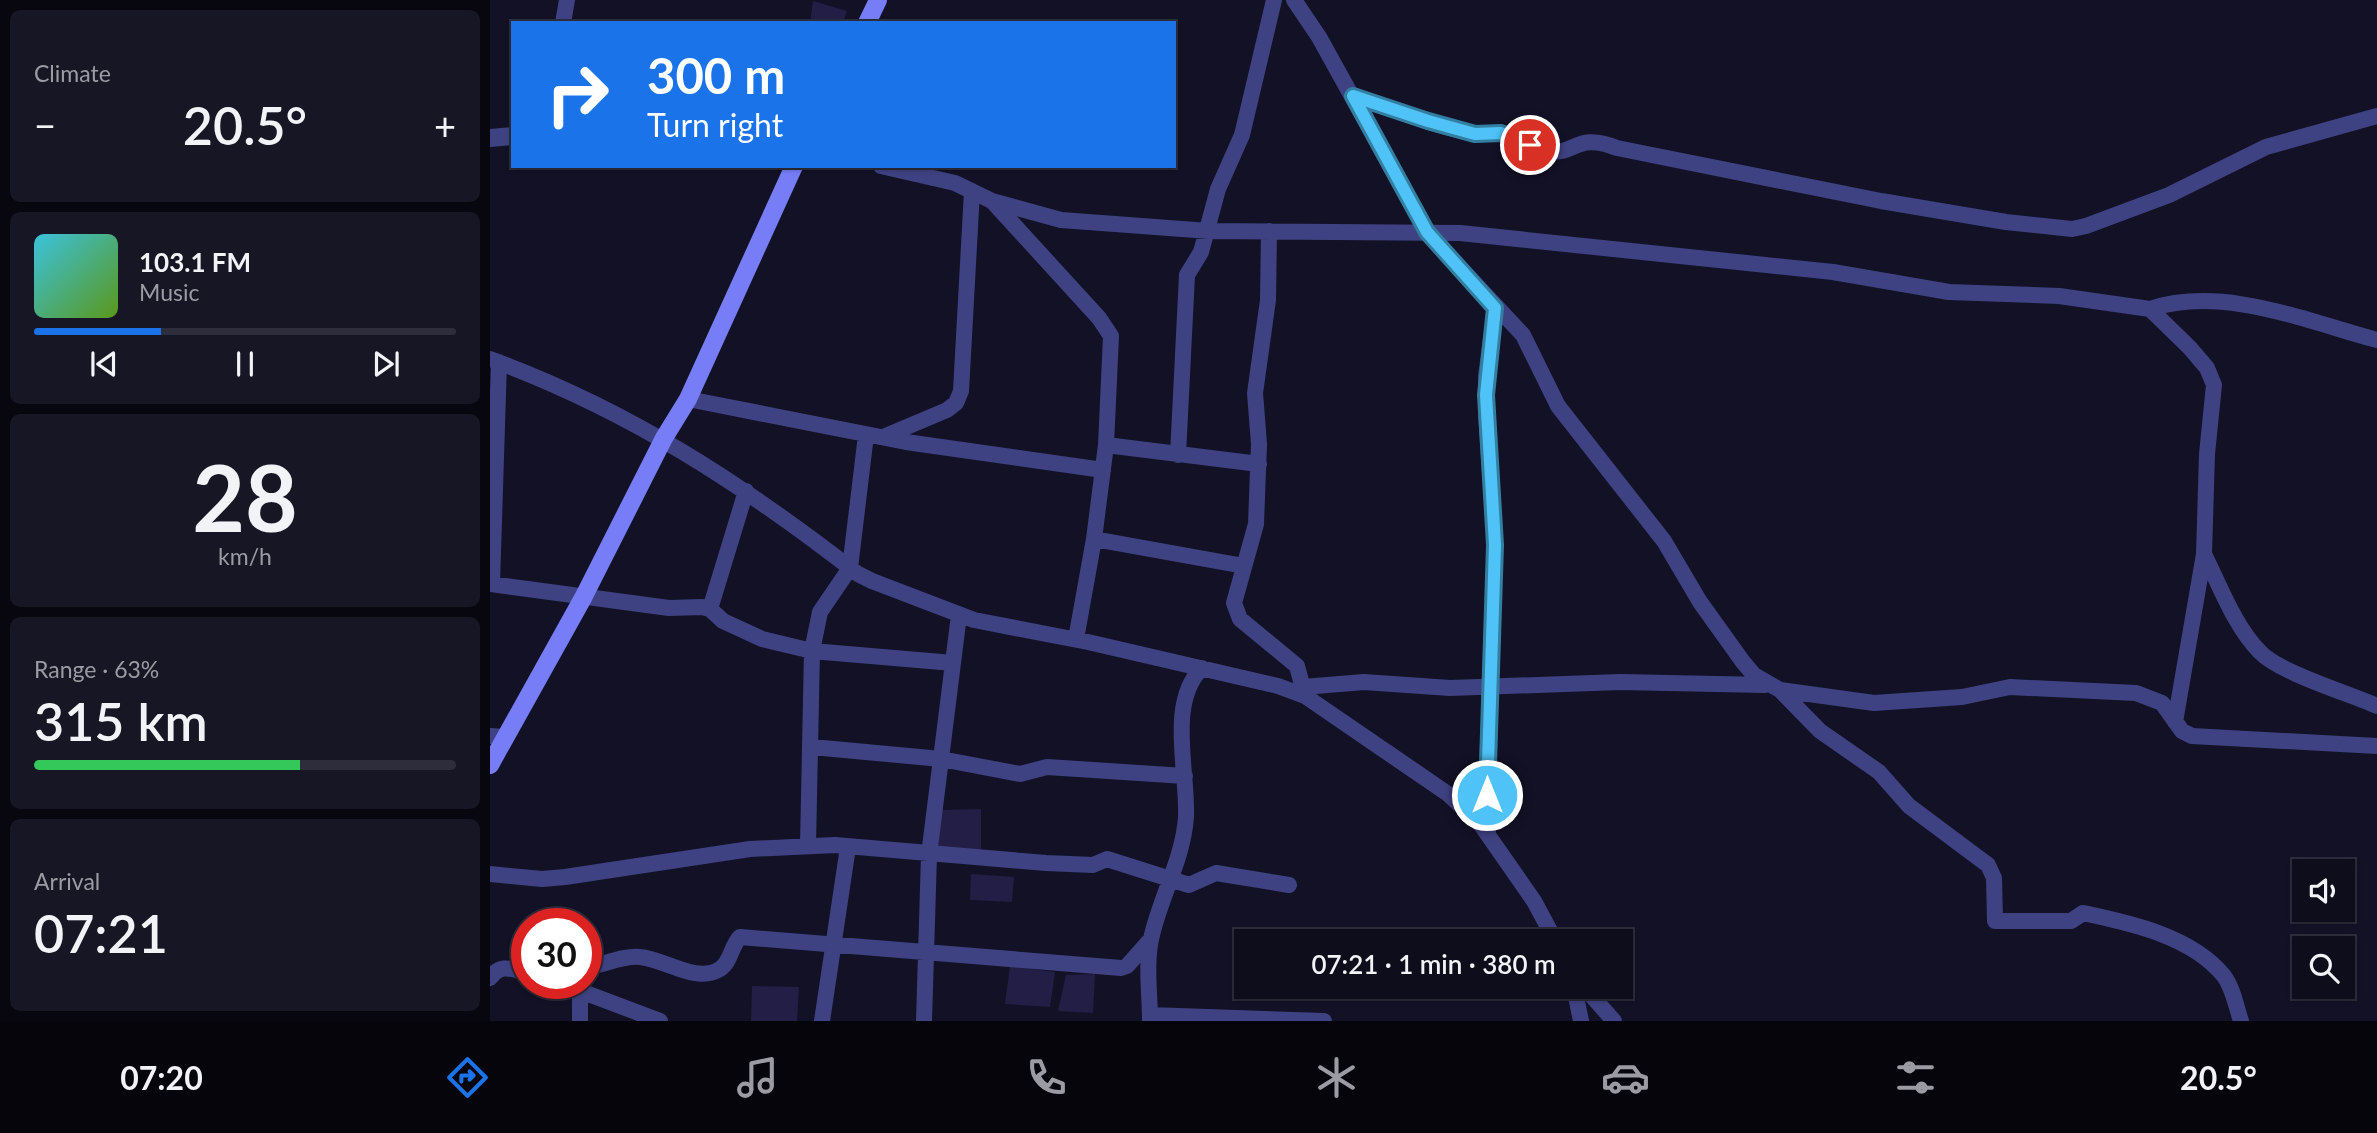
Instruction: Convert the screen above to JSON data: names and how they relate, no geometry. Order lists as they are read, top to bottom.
{
  "page": {
    "tile": [
      "Climate",
      ["28", "km/h"],
      ["Range · 63%", "315 km"],
      ["Arrival", "07:21"]
    ],
    "turn": ["300 m", "Turn right"],
    "heat": ["−", "20.5°", "+"],
    "song": ["103.1 FM", "Music"],
    "limit": "30",
    "trip": "07:21 · 1 min · 380 m",
    "tabs": ["07:20", "20.5°"]
  }
}
